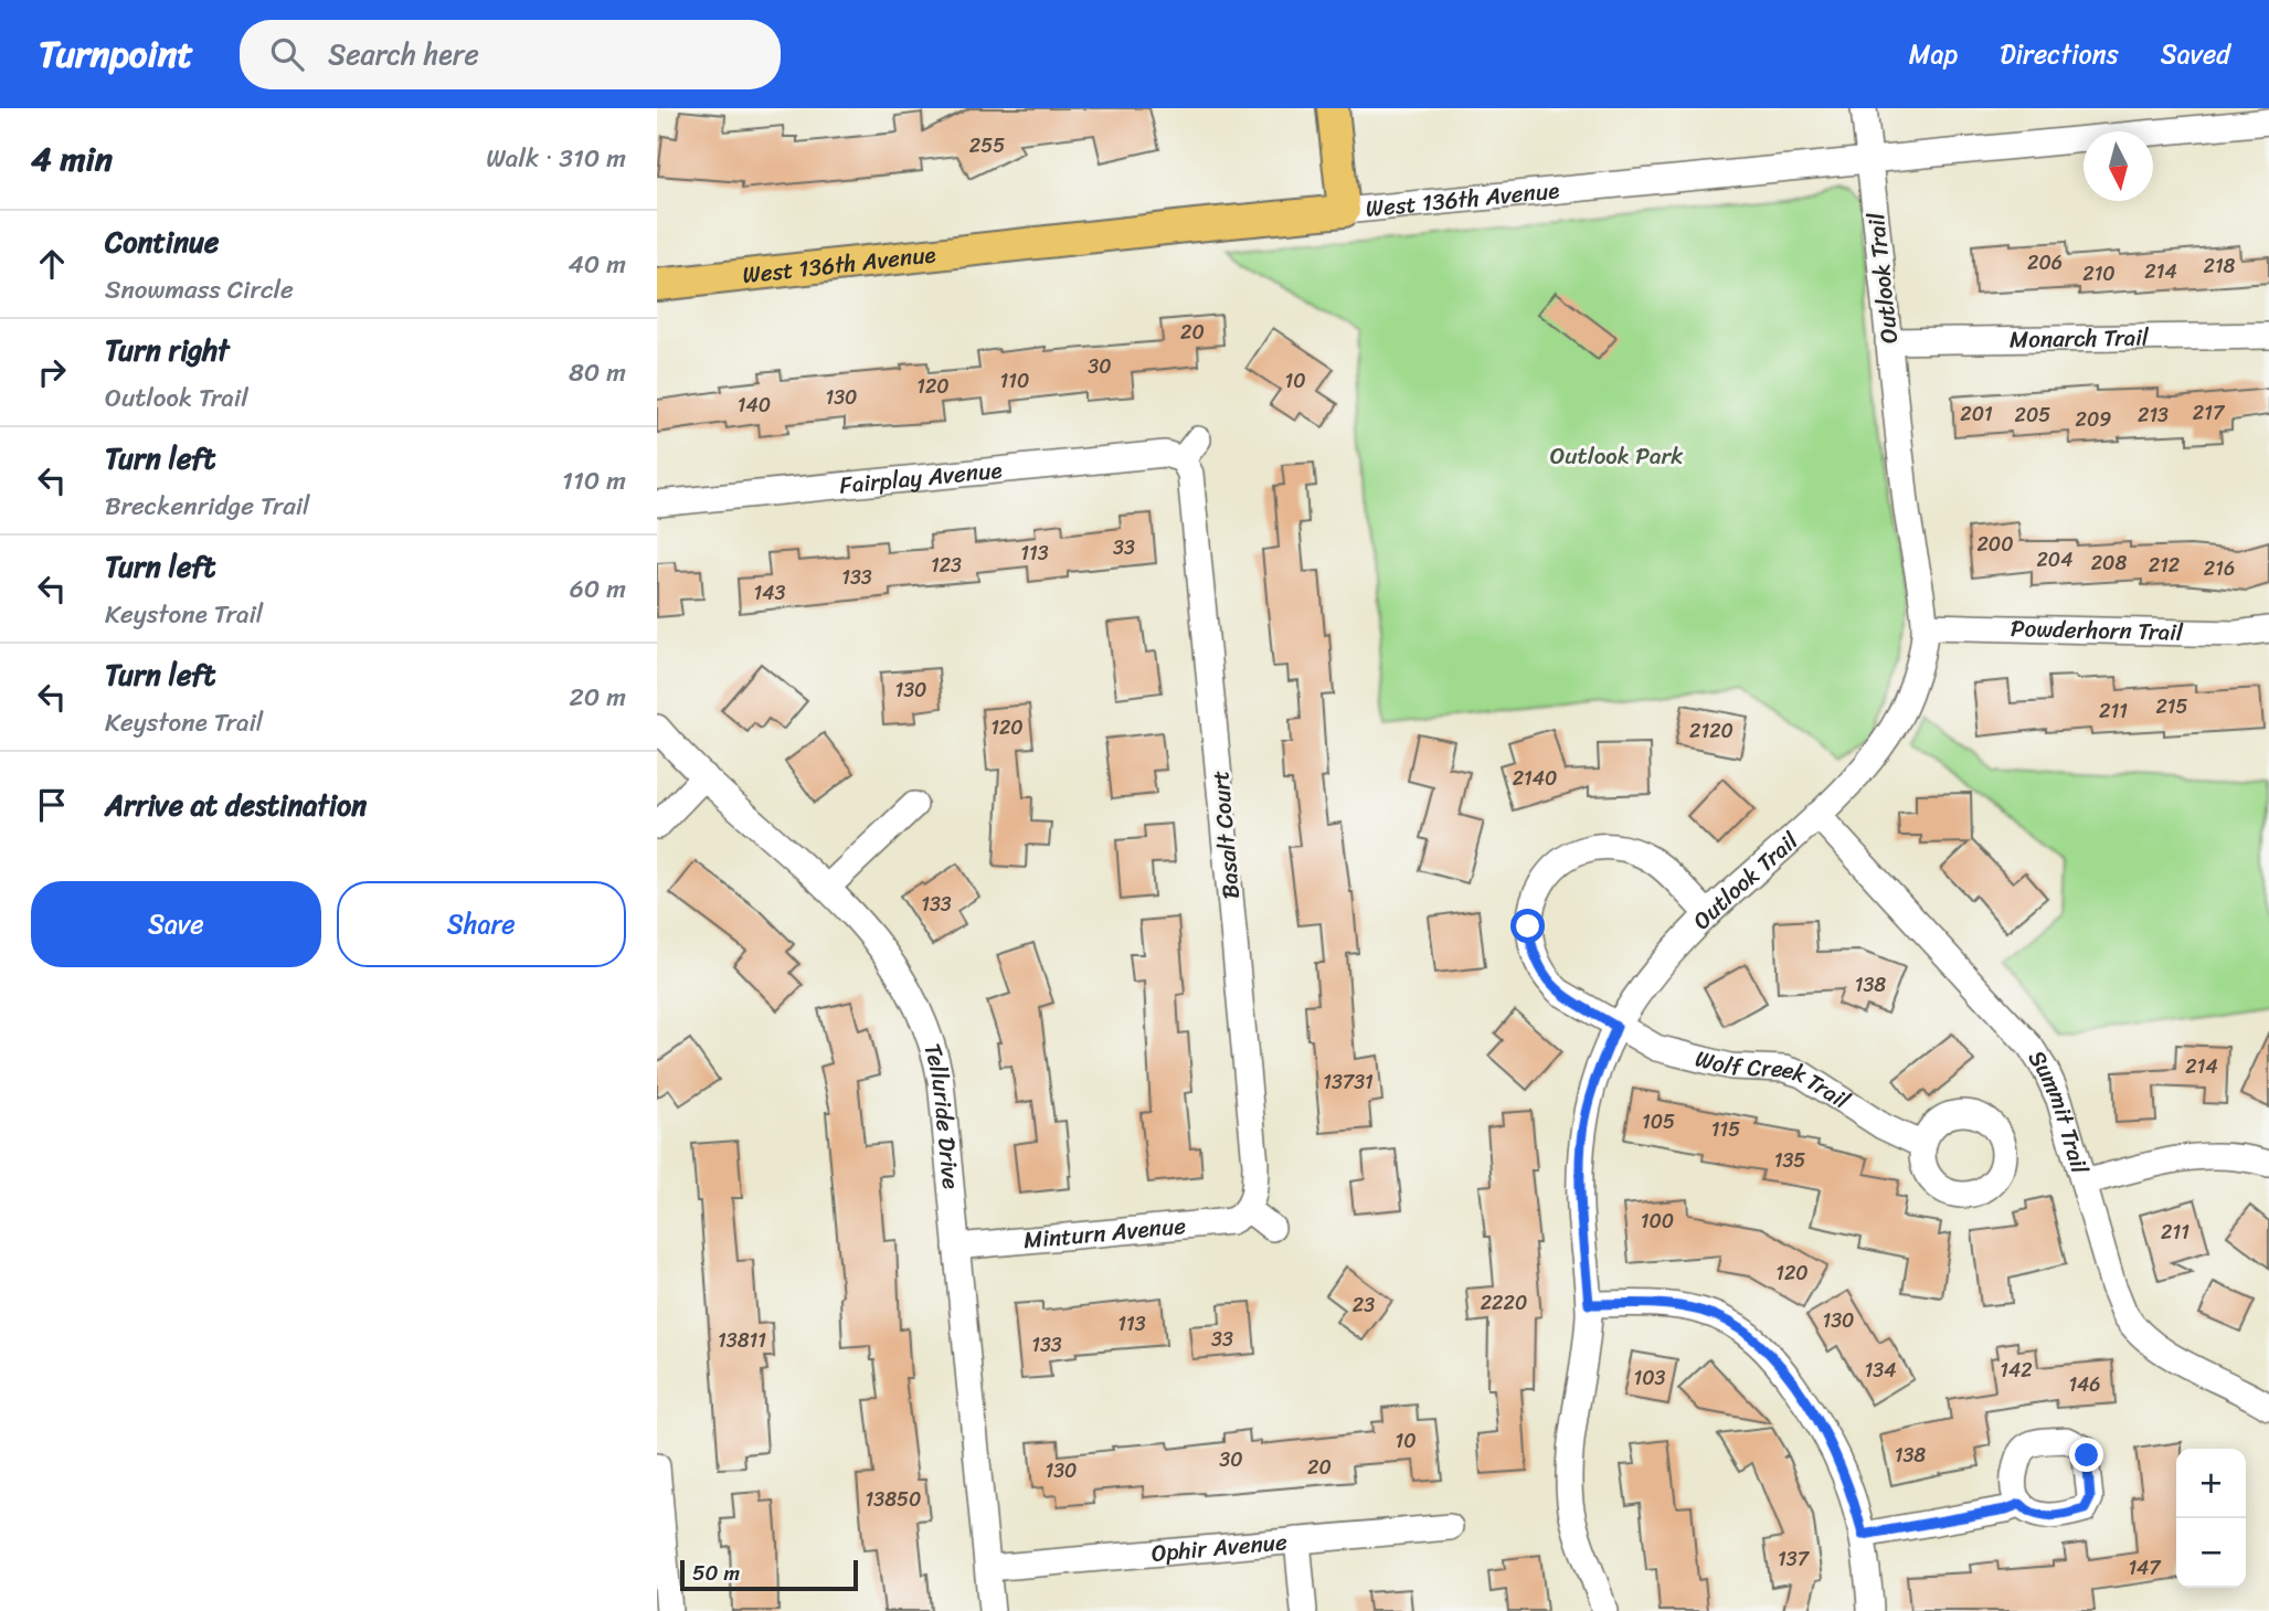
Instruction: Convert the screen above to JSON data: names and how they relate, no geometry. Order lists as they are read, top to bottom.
{
  "streets": {
    "main road": ["West 136th Avenue"],
    "street": [
      "Outlook Trail",
      "Monarch Trail",
      "Fairplay Avenue",
      "Powderhorn Trail",
      "Basalt Court",
      "Wolf Creek Trail",
      "Summit Trail",
      "Telluride Drive",
      "Minturn Avenue",
      "Ophir Avenue"
    ]
  },
  "crossings": [
    ["West 136th Avenue", "Outlook Trail"],
    ["Outlook Trail", "Monarch Trail"],
    ["Outlook Trail", "Powderhorn Trail"],
    ["Outlook Trail", "Wolf Creek Trail"],
    ["Outlook Trail", "Summit Trail"],
    ["Fairplay Avenue", "Basalt Court"],
    ["Basalt Court", "Minturn Avenue"],
    ["Telluride Drive", "Minturn Avenue"],
    ["Telluride Drive", "Ophir Avenue"]
  ],
  "parks": ["Outlook Park"],
  "house_numbers": [
    "255",
    "206",
    "218",
    "214",
    "210",
    "20",
    "30",
    "110",
    "10",
    "120",
    "130",
    "140",
    "217",
    "201",
    "205",
    "213",
    "209",
    "200",
    "33",
    "113",
    "204",
    "208",
    "123",
    "212",
    "216",
    "133",
    "143",
    "130",
    "215",
    "211",
    "120",
    "2120",
    "2140",
    "133",
    "138",
    "214",
    "13731",
    "105",
    "115",
    "135",
    "100",
    "211",
    "120",
    "2220",
    "23",
    "130",
    "113",
    "33",
    "13811",
    "133",
    "134",
    "142",
    "103",
    "146",
    "10",
    "138",
    "30",
    "20",
    "130",
    "13850",
    "137",
    "147"
  ],
  "scale_bar": "50 m",
  "north": "bottom",
  "page": {
    "header": "Turnpoint",
    "search": "Search here",
    "nav": ["Map", "Directions", "Saved"],
    "heading": ["4 min", "Walk · 310 m"],
    "list": [
      ["Continue", "Snowmass Circle", "40 m"],
      ["Turn right", "Outlook Trail", "80 m"],
      ["Turn left", "Breckenridge Trail", "110 m"],
      ["Turn left", "Keystone Trail", "60 m"],
      ["Turn left", "Keystone Trail", "20 m"],
      "Arrive at destination"
    ],
    "buttons": ["Save", "Share"],
    "map_buttons": ["+", "−"],
    "scale": "50 m"
  }
}
